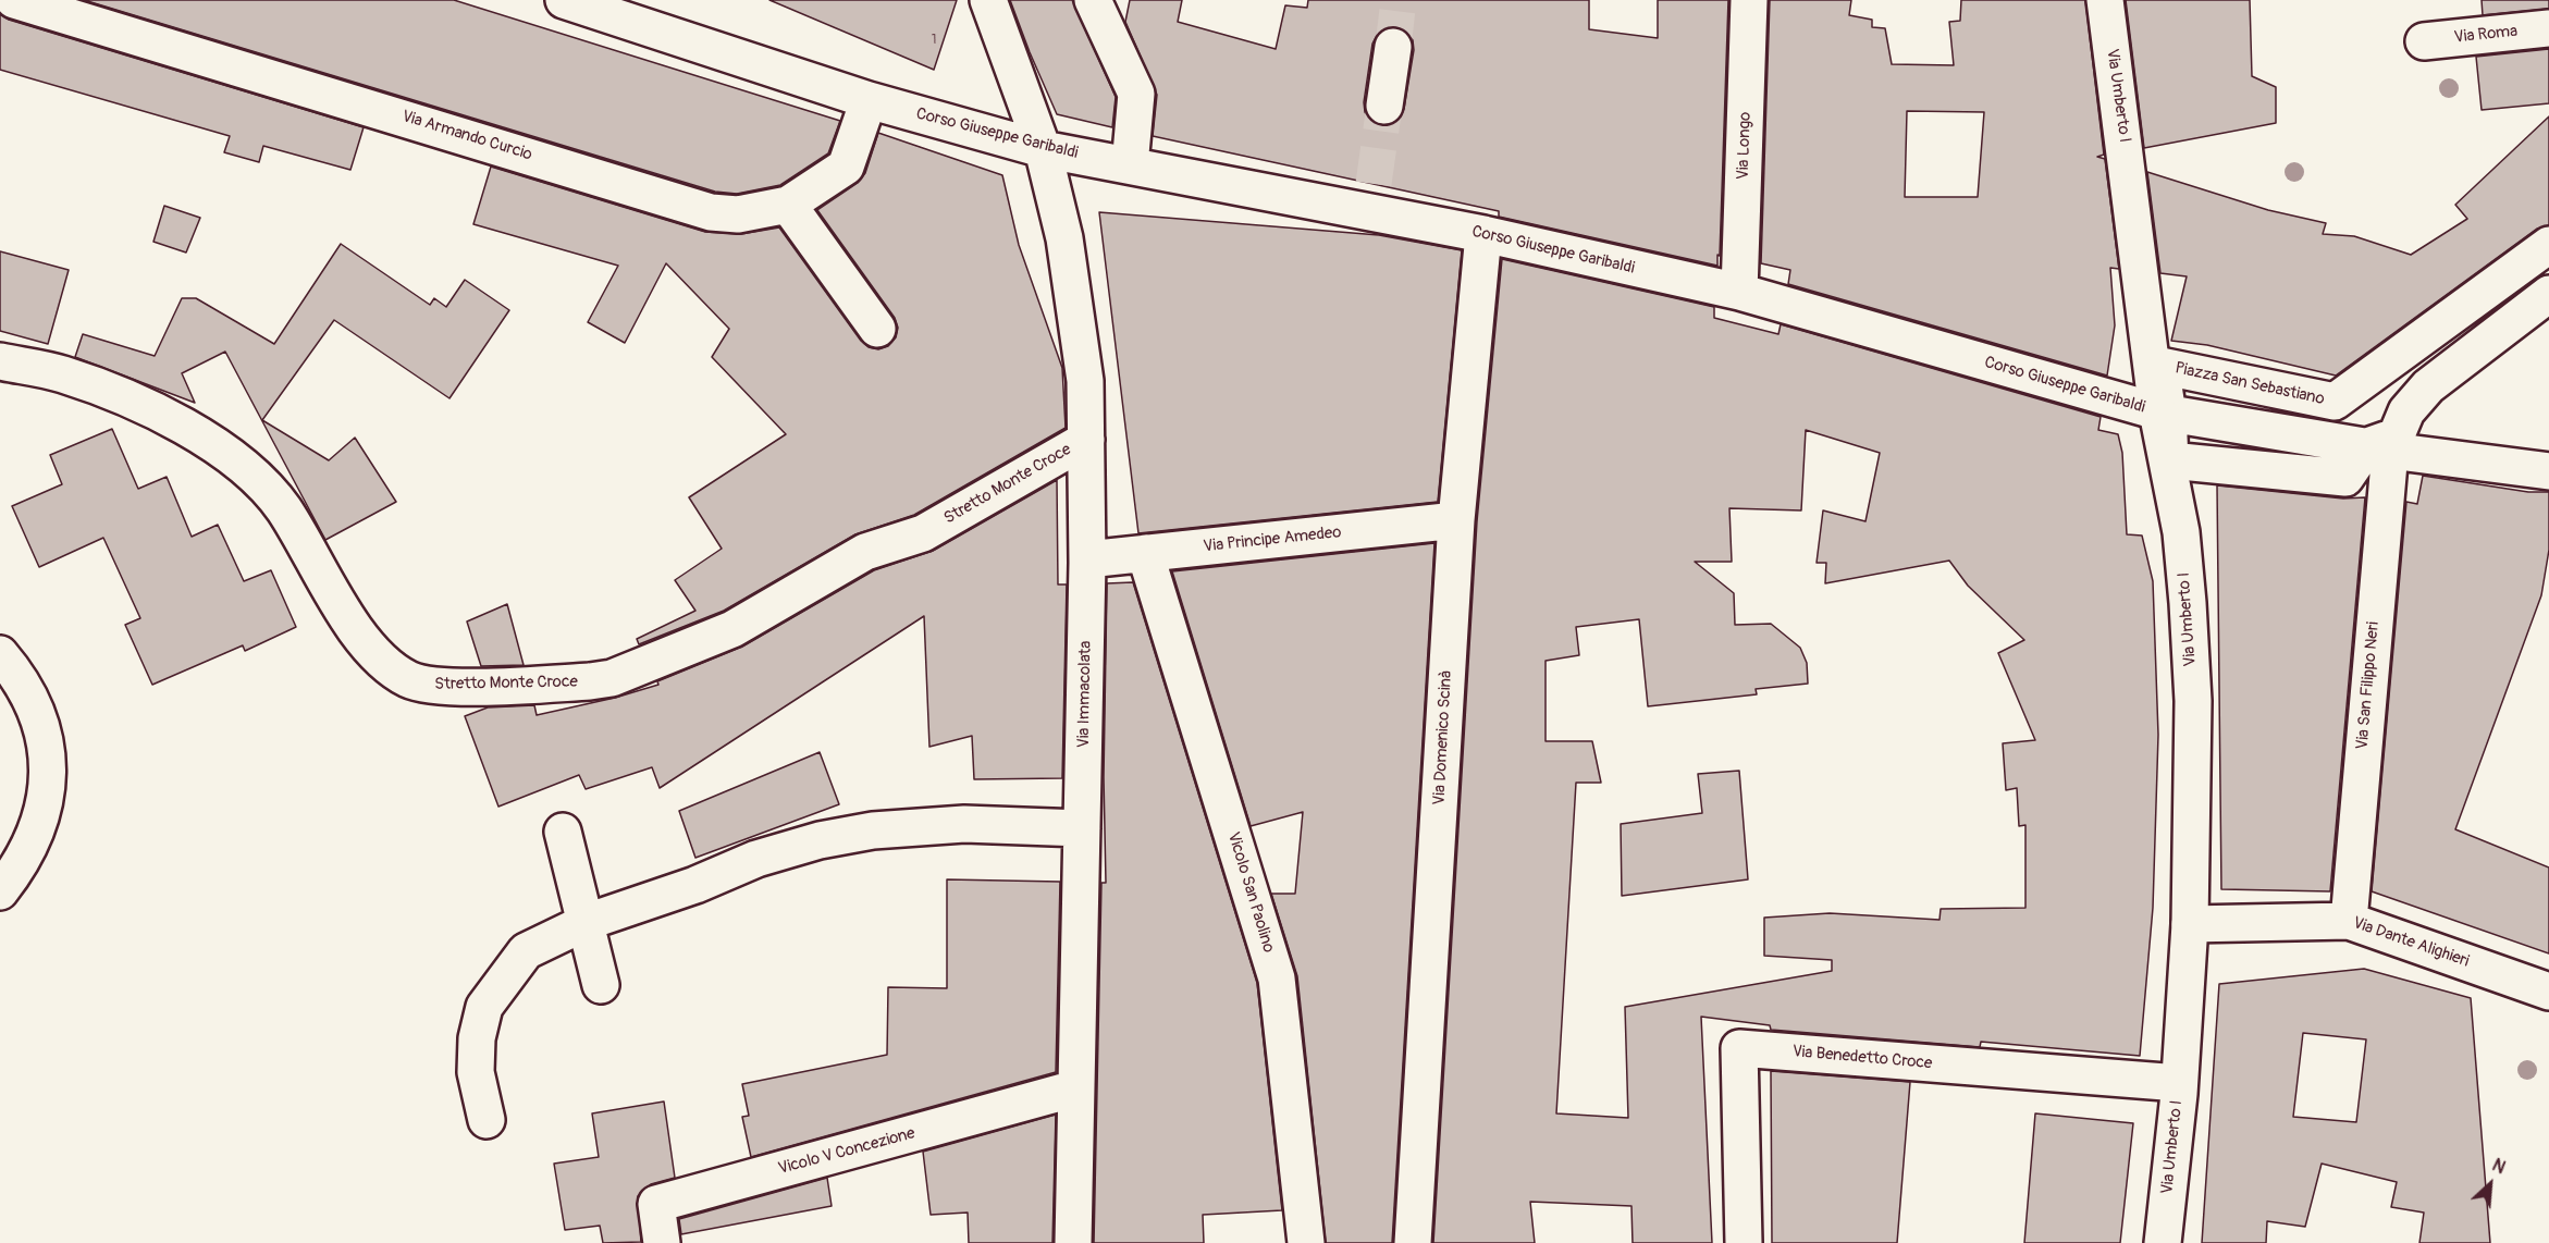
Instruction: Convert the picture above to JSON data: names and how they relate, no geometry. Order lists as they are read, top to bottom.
{
  "streets": {
    "street": [
      "Via Roma",
      "Via Umberto I",
      "Corso Giuseppe Garibaldi",
      "Via Armando Curcio",
      "Via Longo",
      "Piazza San Sebastiano",
      "Stretto Monte Croce",
      "Via Principe Amedeo",
      "Via San Filippo Neri",
      "Via Immacolata",
      "Via Domenico Scinà",
      "Vicolo San Paolino",
      "Via Dante Alighieri",
      "Via Benedetto Croce",
      "Vicolo V Concezione"
    ]
  },
  "crossings": [
    ["Via Umberto I", "Corso Giuseppe Garibaldi"],
    ["Via Umberto I", "Piazza San Sebastiano"],
    ["Via Umberto I", "Via Dante Alighieri"],
    ["Via Umberto I", "Via Benedetto Croce"],
    ["Corso Giuseppe Garibaldi", "Via Armando Curcio"],
    ["Corso Giuseppe Garibaldi", "Via Longo"],
    ["Corso Giuseppe Garibaldi", "Piazza San Sebastiano"],
    ["Corso Giuseppe Garibaldi", "Via San Filippo Neri"],
    ["Corso Giuseppe Garibaldi", "Via Immacolata"],
    ["Corso Giuseppe Garibaldi", "Via Domenico Scinà"],
    ["Stretto Monte Croce", "Via Immacolata"],
    ["Via Principe Amedeo", "Via Immacolata"],
    ["Via Principe Amedeo", "Via Domenico Scinà"],
    ["Via Principe Amedeo", "Vicolo San Paolino"],
    ["Via San Filippo Neri", "Via Dante Alighieri"],
    ["Via Immacolata", "Vicolo V Concezione"]
  ],
  "house_numbers": ["1"],
  "north": "top right"
}
